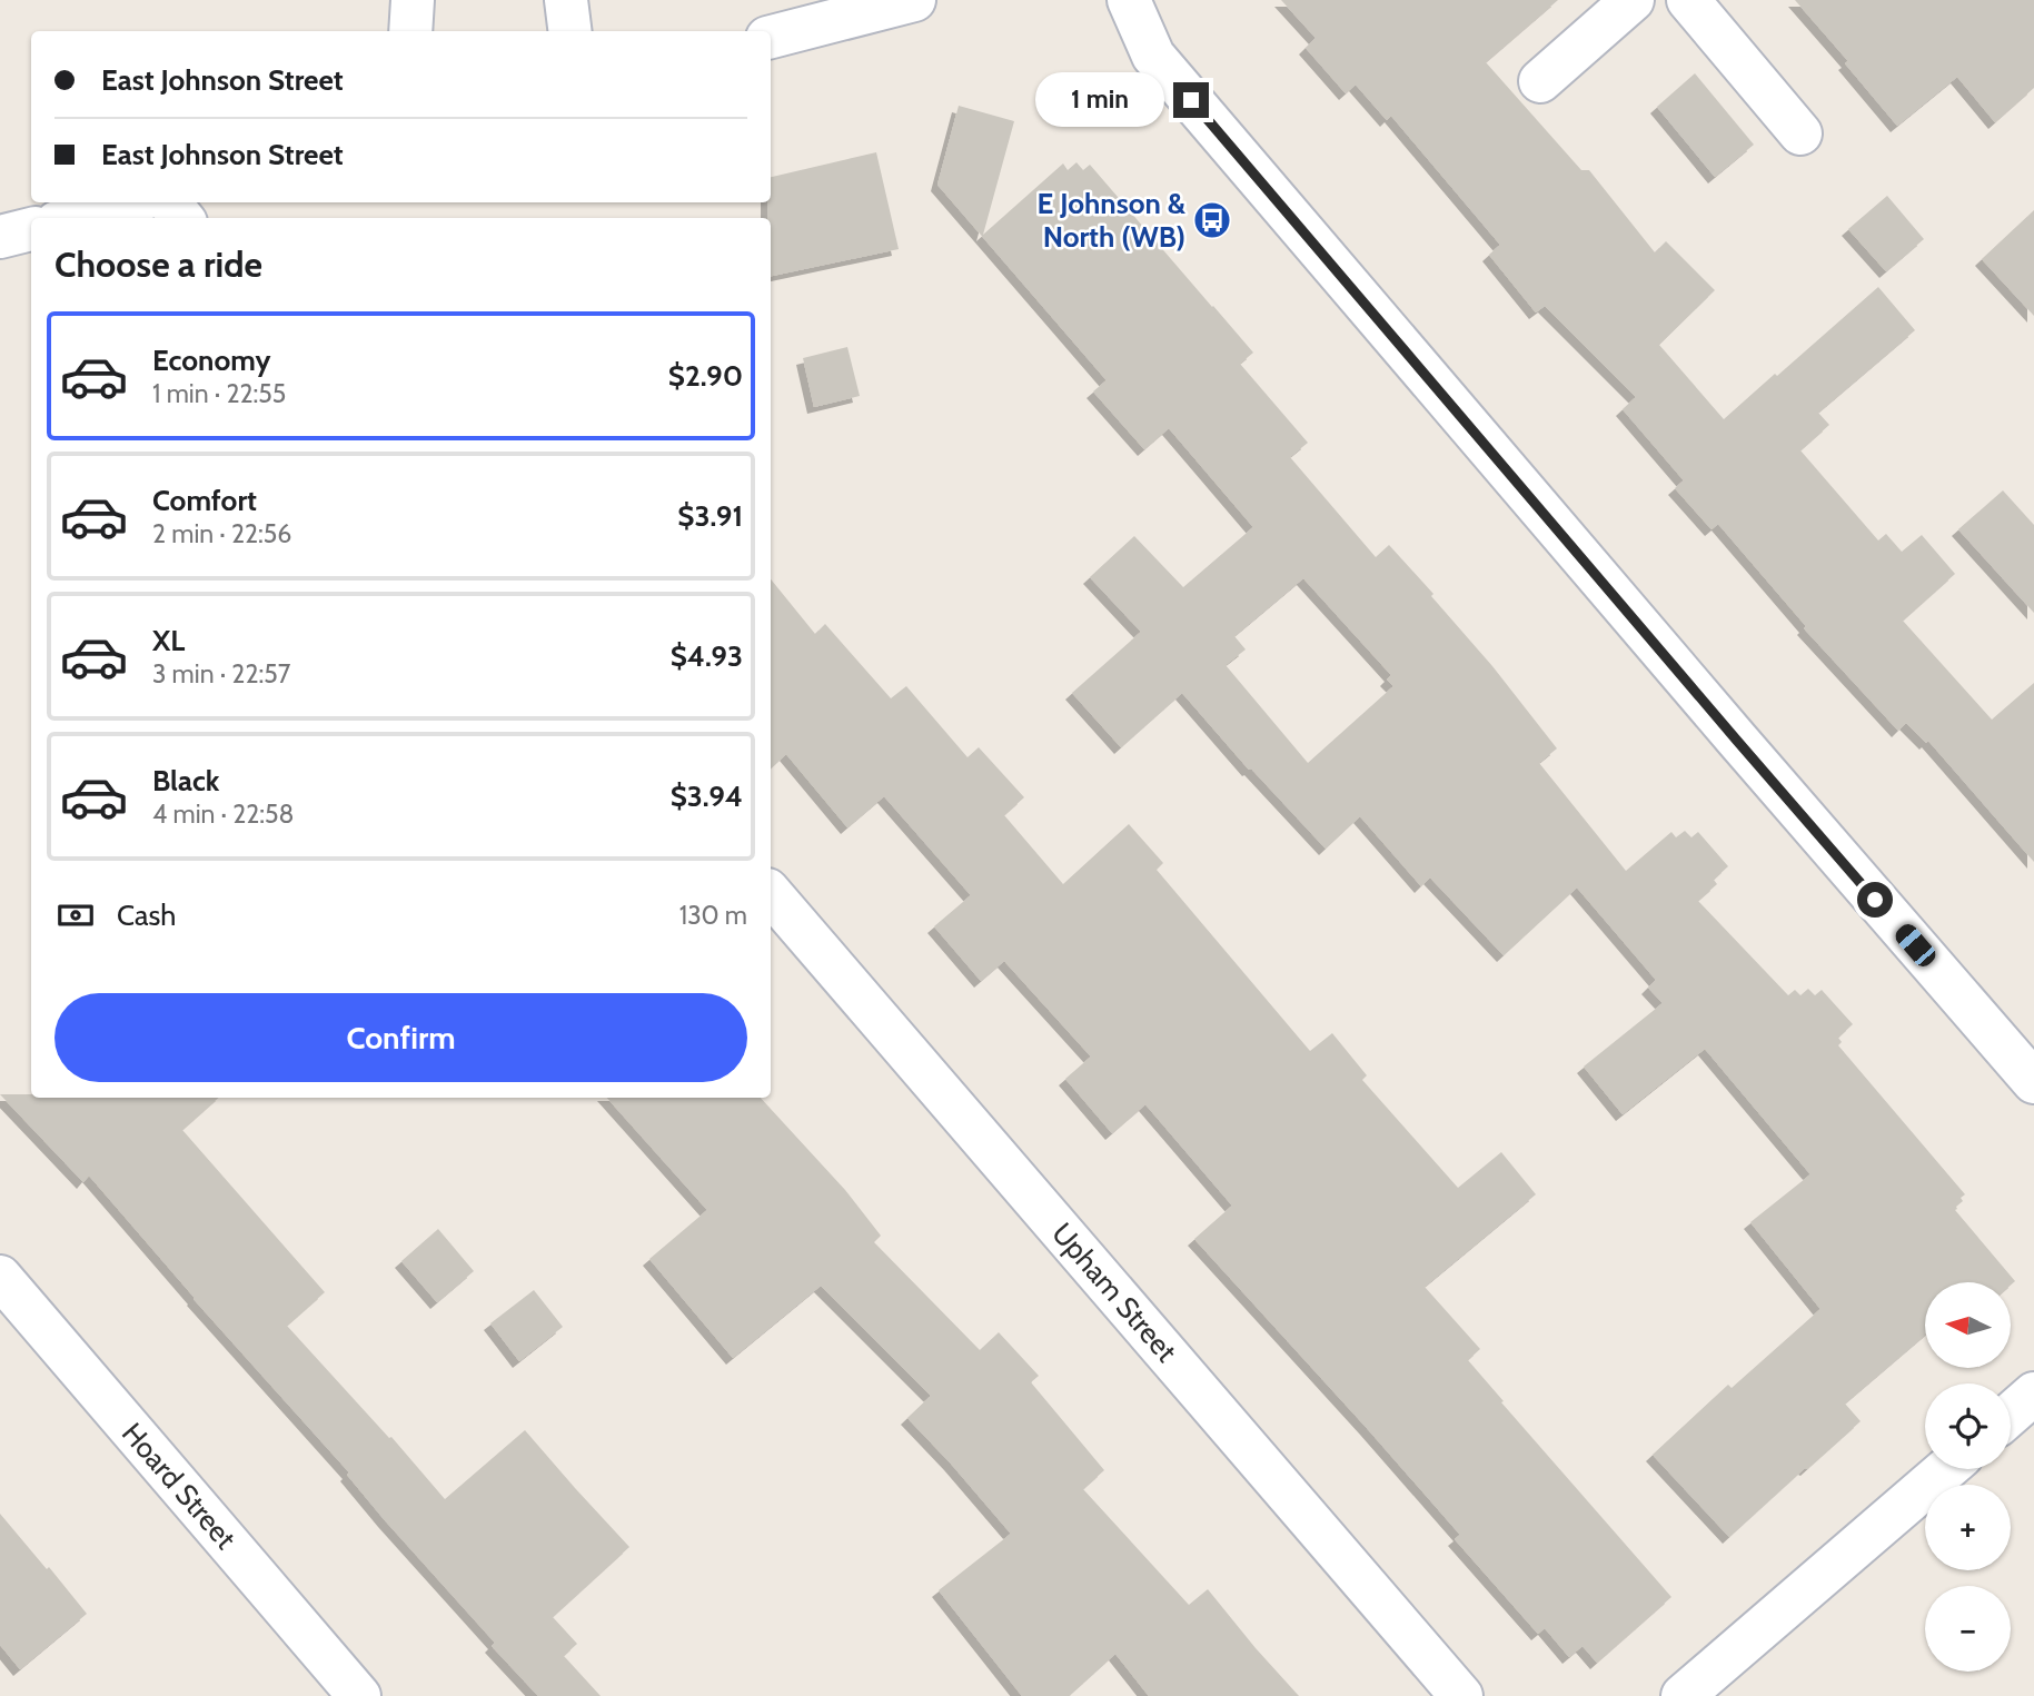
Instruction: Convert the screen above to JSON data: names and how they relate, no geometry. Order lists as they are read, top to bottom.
{
  "streets": {
    "street": ["Upham Street", "Hoard Street"]
  },
  "places": {
    "bus stop": ["E Johnson & North (WB)"]
  },
  "north": "left",
  "page": {
    "banner": ["East Johnson Street", "East Johnson Street"],
    "bubble": "1 min",
    "heading": "Choose a ride",
    "list": [
      {
        "name": "Economy",
        "note": "1 min · 22:55",
        "value": "$2.90"
      },
      {
        "name": "Comfort",
        "note": "2 min · 22:56",
        "value": "$3.91"
      },
      {
        "name": "XL",
        "note": "3 min · 22:57",
        "value": "$4.93"
      },
      {
        "name": "Black",
        "note": "4 min · 22:58",
        "value": "$3.94"
      }
    ],
    "pay": ["Cash", "130 m"],
    "buttons": "Confirm",
    "map_buttons": ["+", "−"]
  }
}
